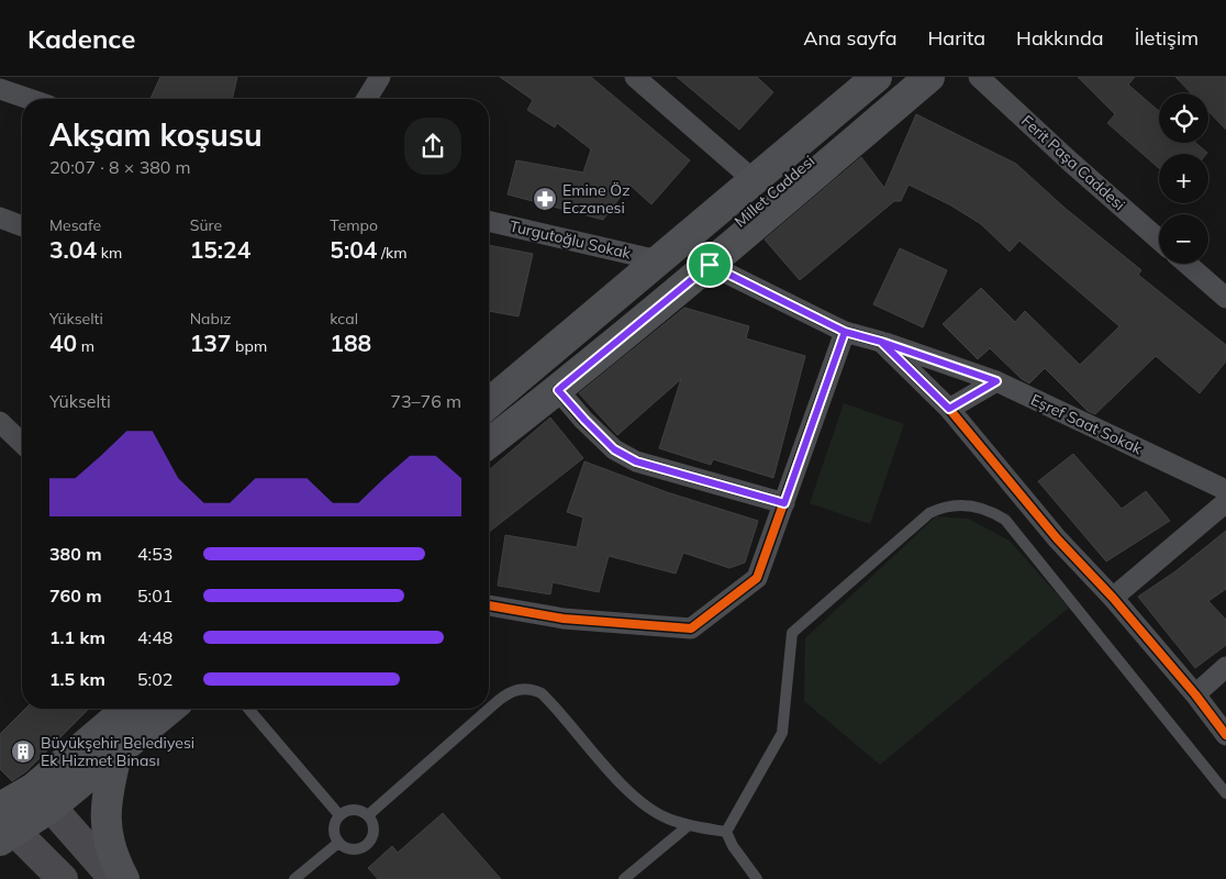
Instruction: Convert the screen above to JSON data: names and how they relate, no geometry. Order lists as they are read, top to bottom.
{
  "streets": {
    "main road": ["Millet Caddesi"],
    "street": ["Ferit Paşa Caddesi", "Turgutoğlu Sokak", "Eşref Saat Sokak"]
  },
  "crossings": [
    ["Millet Caddesi", "Turgutoğlu Sokak"],
    ["Millet Caddesi", "Eşref Saat Sokak"]
  ],
  "places": {
    "pharmacy": ["Emine Öz Eczanesi"],
    "building": ["Büyükşehir Belediyesi Ek Hizmet Binası"]
  },
  "page": {
    "header": "Kadence",
    "nav": [
      "Ana sayfa",
      "Harita",
      "Hakkında",
      "İletişim"
    ],
    "map_buttons": ["+", "−"],
    "heading": ["Akşam koşusu", "20:07 · 8 × 380 m"],
    "stats": [
      ["Mesafe", "3.04 km"],
      ["Süre", "15:24"],
      ["Tempo", "5:04 /km"],
      ["Yükselti", "40 m"],
      ["Nabız", "137 bpm"],
      ["kcal", "188"]
    ],
    "chart": ["Yükselti", "73–76 m"],
    "list": [
      {
        "name": "380 m",
        "note": "4:53"
      },
      {
        "name": "760 m",
        "note": "5:01"
      },
      {
        "name": "1.1 km",
        "note": "4:48"
      },
      {
        "name": "1.5 km",
        "note": "5:02"
      }
    ]
  }
}
